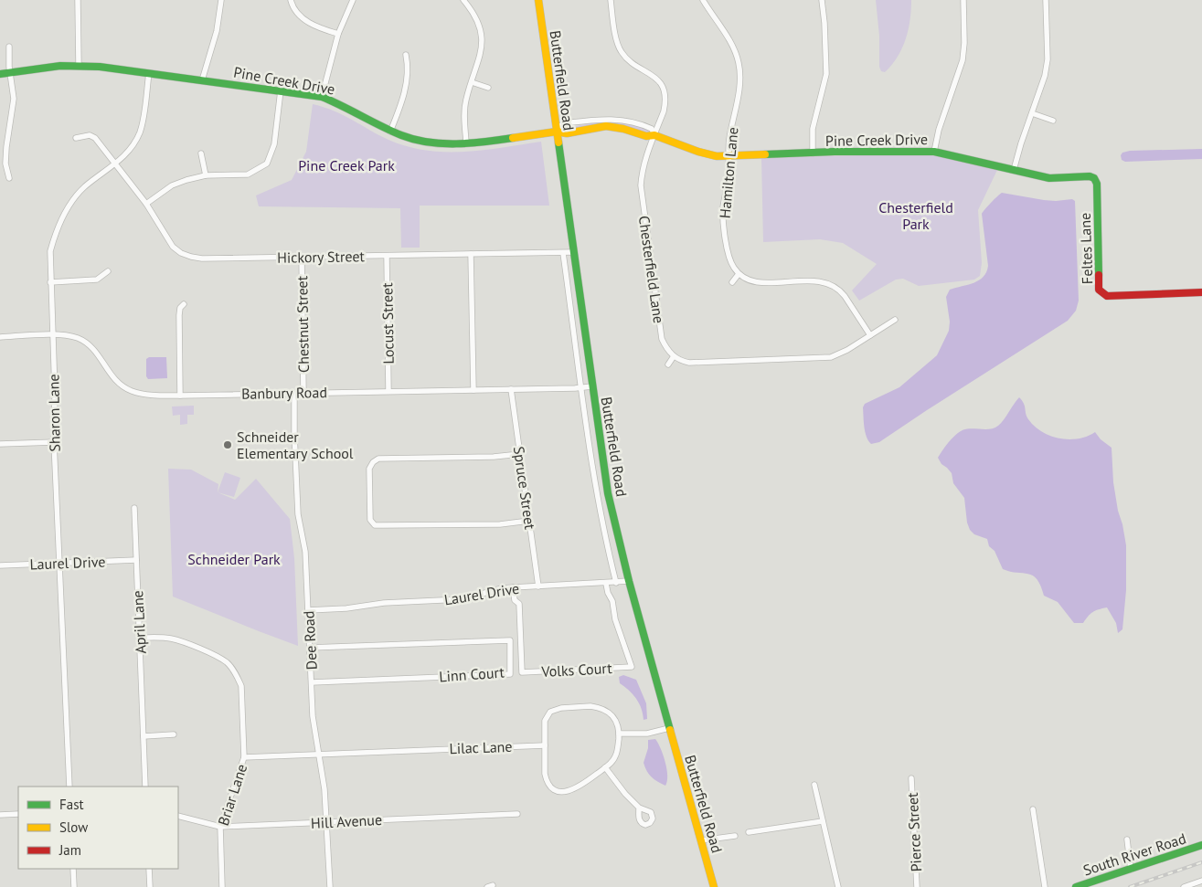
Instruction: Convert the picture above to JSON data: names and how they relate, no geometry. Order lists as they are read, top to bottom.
{
  "streets": {
    "street": [
      "Pine Creek Drive",
      "Butterfield Road",
      "Hamilton Lane",
      "Feltes Lane",
      "Hickory Street",
      "Chesterfield Lane",
      "Locust Street",
      "Chestnut Street",
      "Banbury Road",
      "Sharon Lane",
      "Spruce Street",
      "Laurel Drive",
      "April Lane",
      "Dee Road",
      "Volks Court",
      "Linn Court",
      "Lilac Lane",
      "Briar Lane",
      "Hill Avenue",
      "Pierce Street",
      "South River Road"
    ]
  },
  "crossings": [
    ["Pine Creek Drive", "Butterfield Road"],
    ["Pine Creek Drive", "Hamilton Lane"],
    ["Pine Creek Drive", "Feltes Lane"],
    ["Pine Creek Drive", "Chesterfield Lane"],
    ["Pine Creek Drive", "Sharon Lane"],
    ["Butterfield Road", "Hickory Street"],
    ["Butterfield Road", "Banbury Road"],
    ["Butterfield Road", "Laurel Drive"],
    ["Hickory Street", "Locust Street"],
    ["Hickory Street", "Chestnut Street"],
    ["Hickory Street", "Sharon Lane"],
    ["Locust Street", "Banbury Road"],
    ["Chestnut Street", "Banbury Road"],
    ["Banbury Road", "Sharon Lane"],
    ["Banbury Road", "Spruce Street"],
    ["Banbury Road", "Dee Road"],
    ["Sharon Lane", "Laurel Drive"],
    ["Spruce Street", "Laurel Drive"],
    ["Laurel Drive", "April Lane"],
    ["Laurel Drive", "Dee Road"],
    ["Laurel Drive", "Volks Court"],
    ["April Lane", "Briar Lane"],
    ["Dee Road", "Linn Court"],
    ["Dee Road", "Lilac Lane"],
    ["Dee Road", "Hill Avenue"],
    ["Lilac Lane", "Briar Lane"],
    ["Briar Lane", "Hill Avenue"]
  ],
  "parks": ["Pine Creek Park", "Chesterfield Park", "Schneider Park"],
  "places": ["Schneider Elementary School"],
  "legend": ["Fast", "Slow", "Jam"]
}
